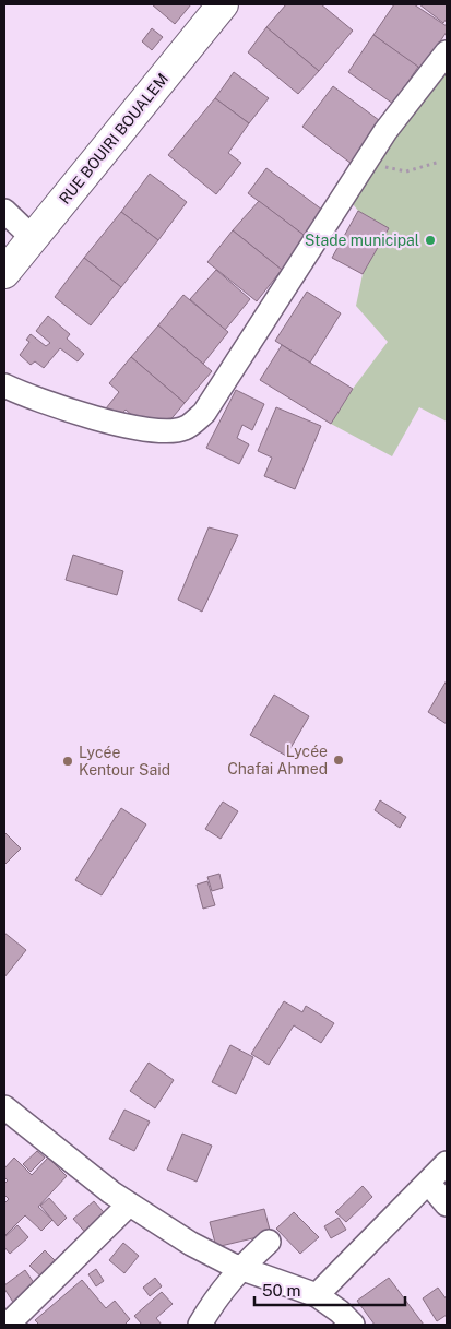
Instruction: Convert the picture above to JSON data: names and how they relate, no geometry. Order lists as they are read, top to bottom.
{
  "streets": {
    "main road": ["RUE BOUIRI BOUALEM"]
  },
  "places": ["Stade municipal", "Lycée Chafai Ahmed", "Lycée Kentour Said"],
  "scale_bar": "50 m"
}
